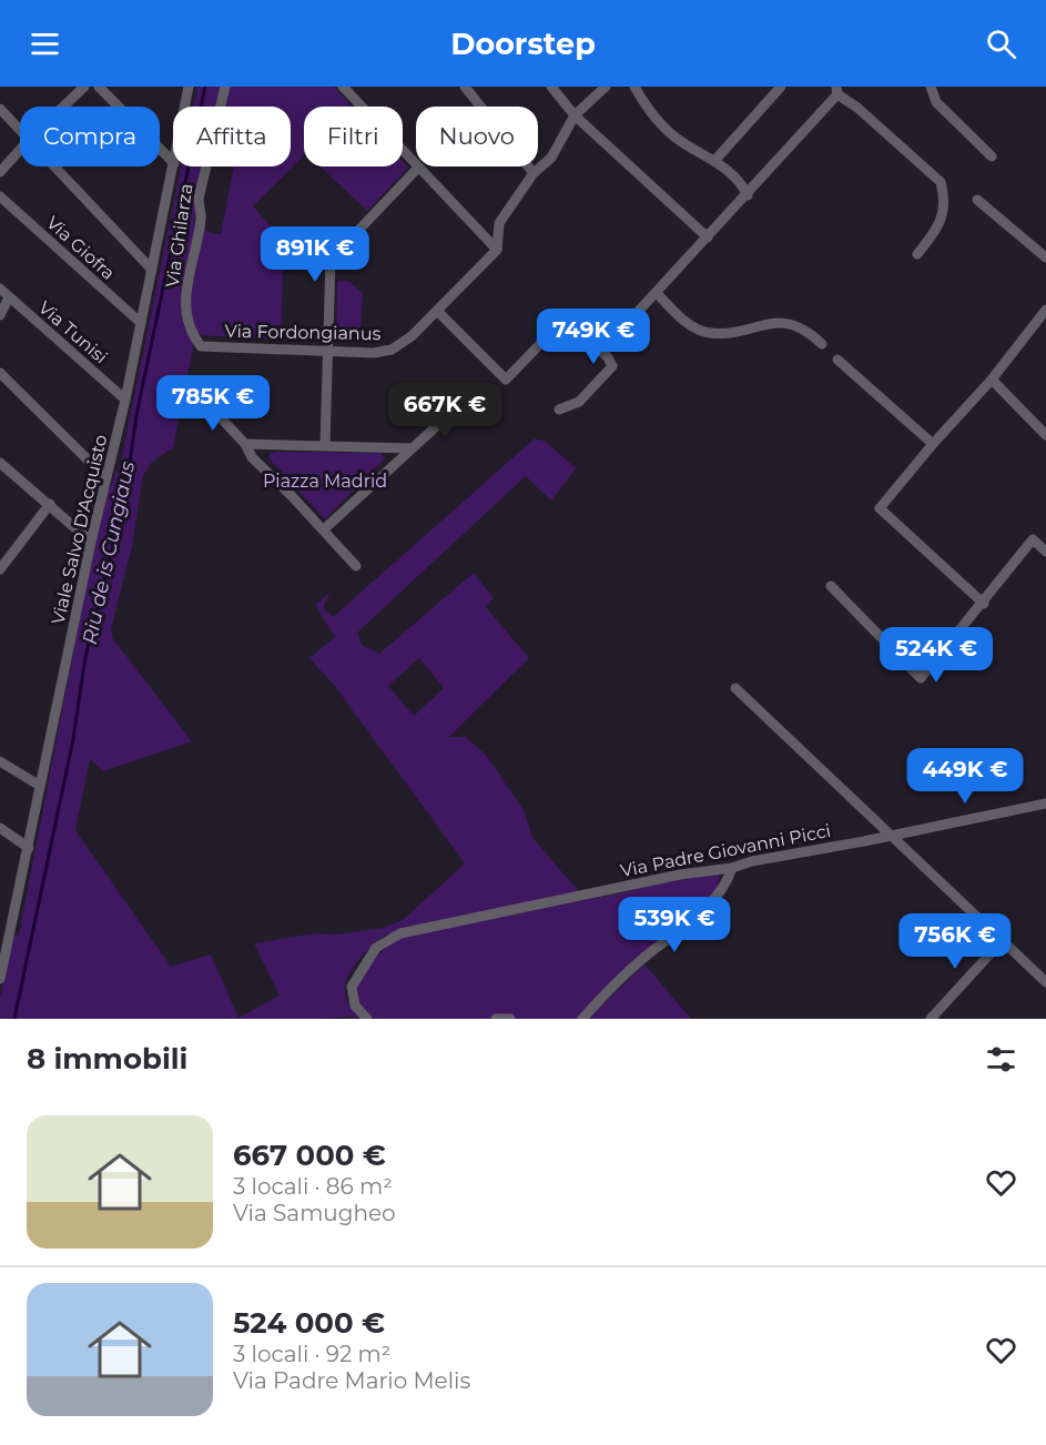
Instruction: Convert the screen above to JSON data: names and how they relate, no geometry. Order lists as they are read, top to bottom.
{
  "streets": {
    "street": [
      "Via Ghilarza",
      "Via Giofra",
      "Via Tunisi",
      "Via Fordongianus",
      "Viale Salvo D'Acquisto",
      "Via Padre Giovanni Picci"
    ]
  },
  "crossings": [
    ["Via Ghilarza", "Via Fordongianus"],
    ["Via Giofra", "Viale Salvo D'Acquisto"],
    ["Via Tunisi", "Viale Salvo D'Acquisto"]
  ],
  "water": ["Riu de is Cungiaus"],
  "parks": ["Piazza Madrid"],
  "page": {
    "header": "Doorstep",
    "chip": [
      "Compra",
      "Affitta",
      "Filtri",
      "Nuovo"
    ],
    "price": [
      "891K €",
      "749K €",
      "785K €",
      "667K €",
      "524K €",
      "449K €",
      "539K €",
      "756K €"
    ],
    "heading": "8 immobili",
    "list": [
      {
        "name": "667 000 €",
        "note": "3 locali · 86 m² · Via Samugheo"
      },
      {
        "name": "524 000 €",
        "note": "3 locali · 92 m² · Via Padre Mario Melis"
      }
    ]
  }
}
